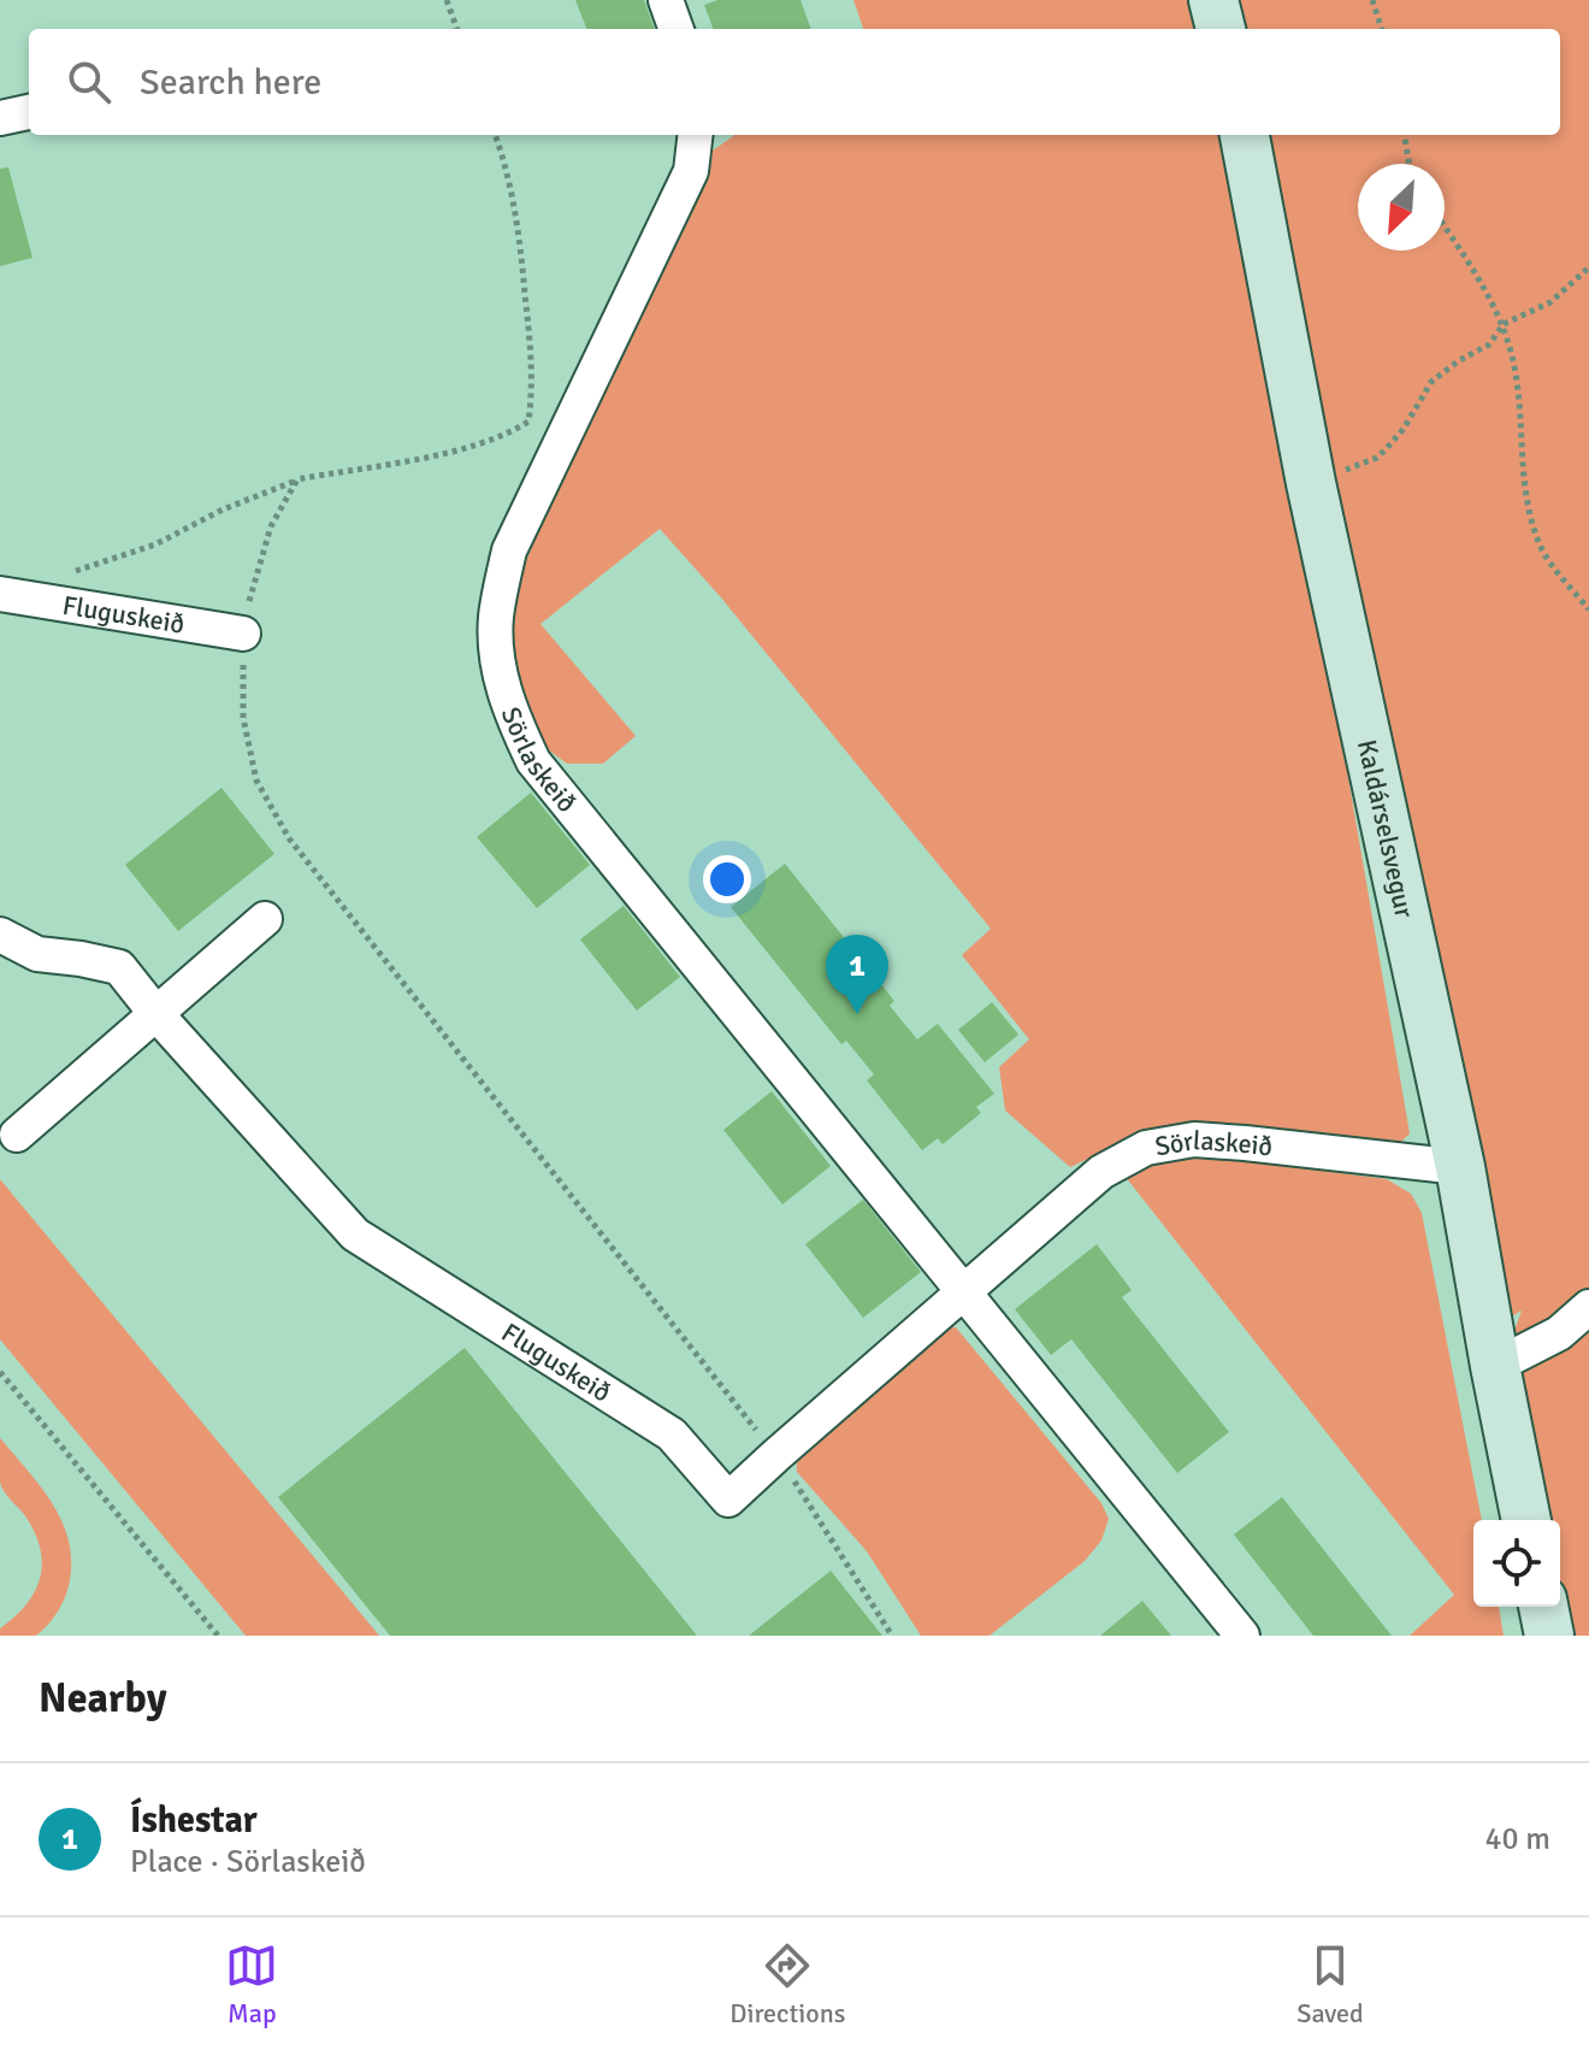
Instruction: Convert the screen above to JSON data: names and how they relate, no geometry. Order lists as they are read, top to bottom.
{
  "streets": {
    "street": ["Fluguskeið", "Sörlaskeið", "Kaldárselsvegur"]
  },
  "crossings": [
    ["Fluguskeið", "Sörlaskeið"],
    ["Sörlaskeið", "Kaldárselsvegur"]
  ],
  "north": "bottom left",
  "page": {
    "search": "Search here",
    "pins": "1",
    "heading": "Nearby",
    "list": [
      {
        "mark": "1",
        "name": "Íshestar",
        "note": "Place · Sörlaskeið",
        "value": "40 m"
      }
    ],
    "nav": ["Map", "Directions", "Saved"]
  }
}
